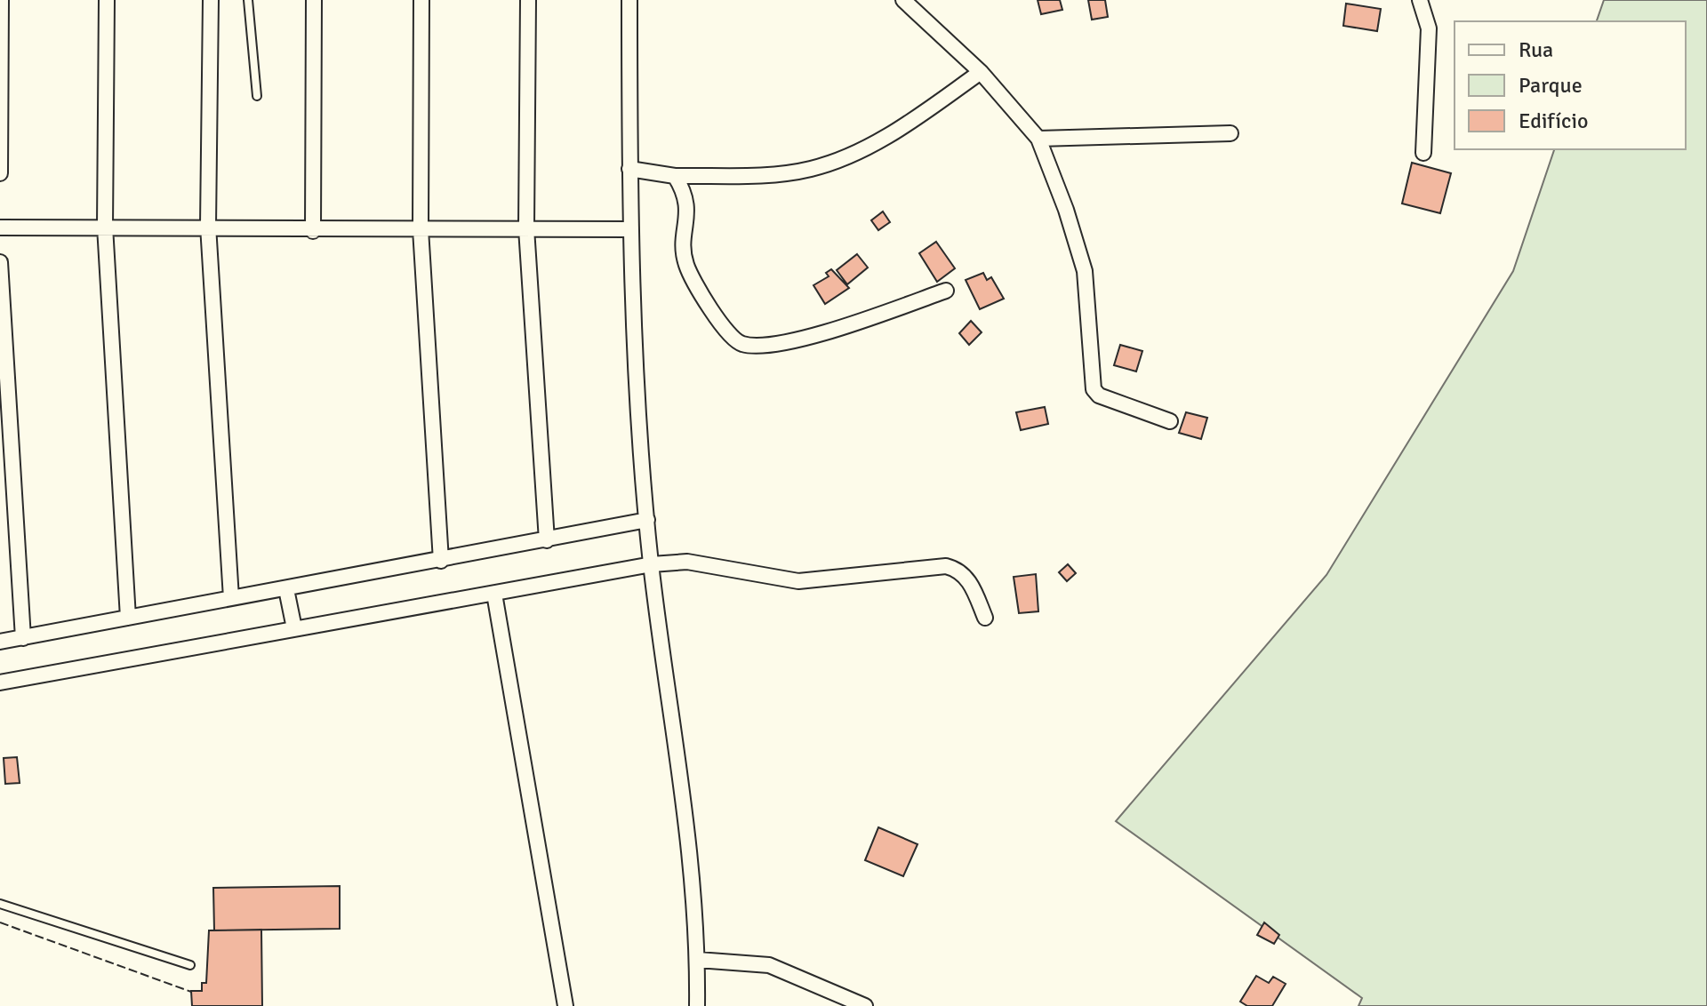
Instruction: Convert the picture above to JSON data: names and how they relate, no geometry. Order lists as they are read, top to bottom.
{
  "legend": ["Rua", "Parque", "Edifício"]
}
